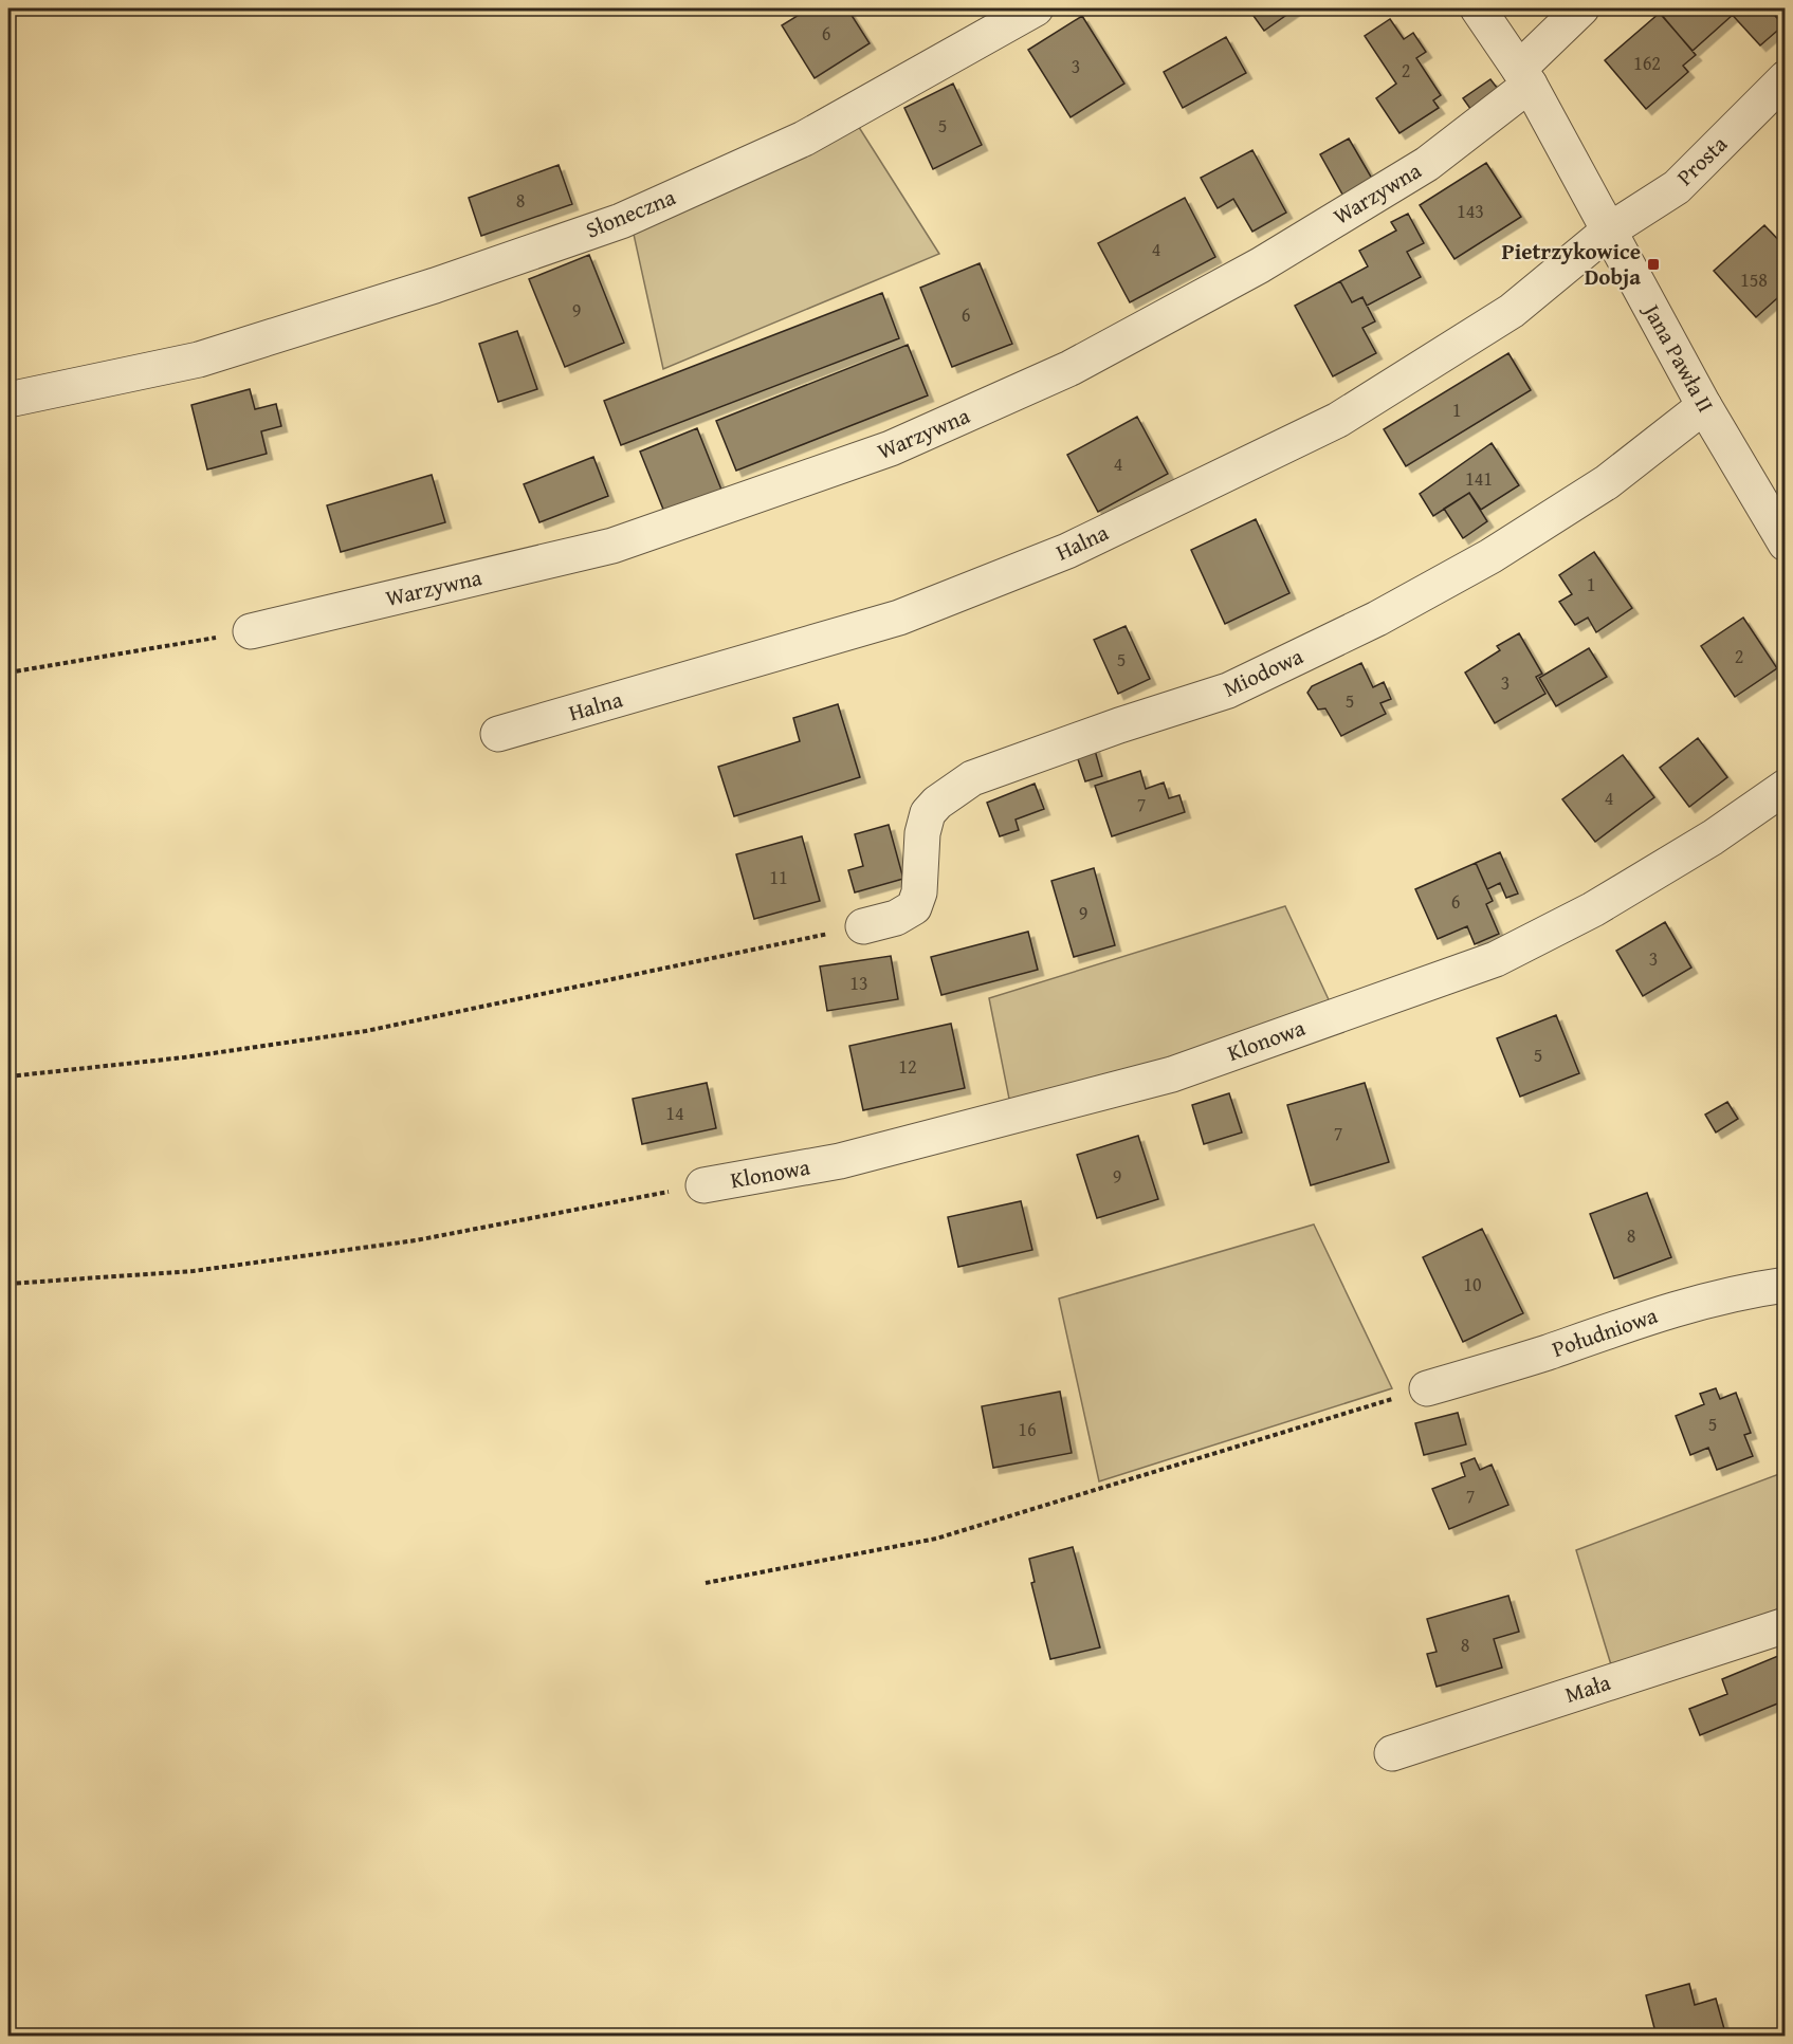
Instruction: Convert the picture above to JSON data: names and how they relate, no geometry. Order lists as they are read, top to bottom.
{
  "streets": {
    "street": [
      "Prosta",
      "Warzywna",
      "Słoneczna",
      "Jana Pawła II",
      "Halna",
      "Miodowa",
      "Klonowa",
      "Południowa",
      "Mała"
    ]
  },
  "crossings": [
    ["Prosta", "Jana Pawła II"],
    ["Prosta", "Halna"],
    ["Warzywna", "Jana Pawła II"],
    ["Jana Pawła II", "Halna"],
    ["Jana Pawła II", "Miodowa"]
  ],
  "places": {
    "transit": ["Pietrzykowice Dobja"]
  },
  "house_numbers": [
    "6",
    "162",
    "3",
    "2",
    "5",
    "8",
    "143",
    "4",
    "158",
    "9",
    "6",
    "1",
    "4",
    "141",
    "1",
    "2",
    "5",
    "3",
    "5",
    "4",
    "7",
    "11",
    "6",
    "9",
    "3",
    "13",
    "5",
    "12",
    "14",
    "7",
    "9",
    "8",
    "10",
    "5",
    "16",
    "7",
    "8"
  ]
}
